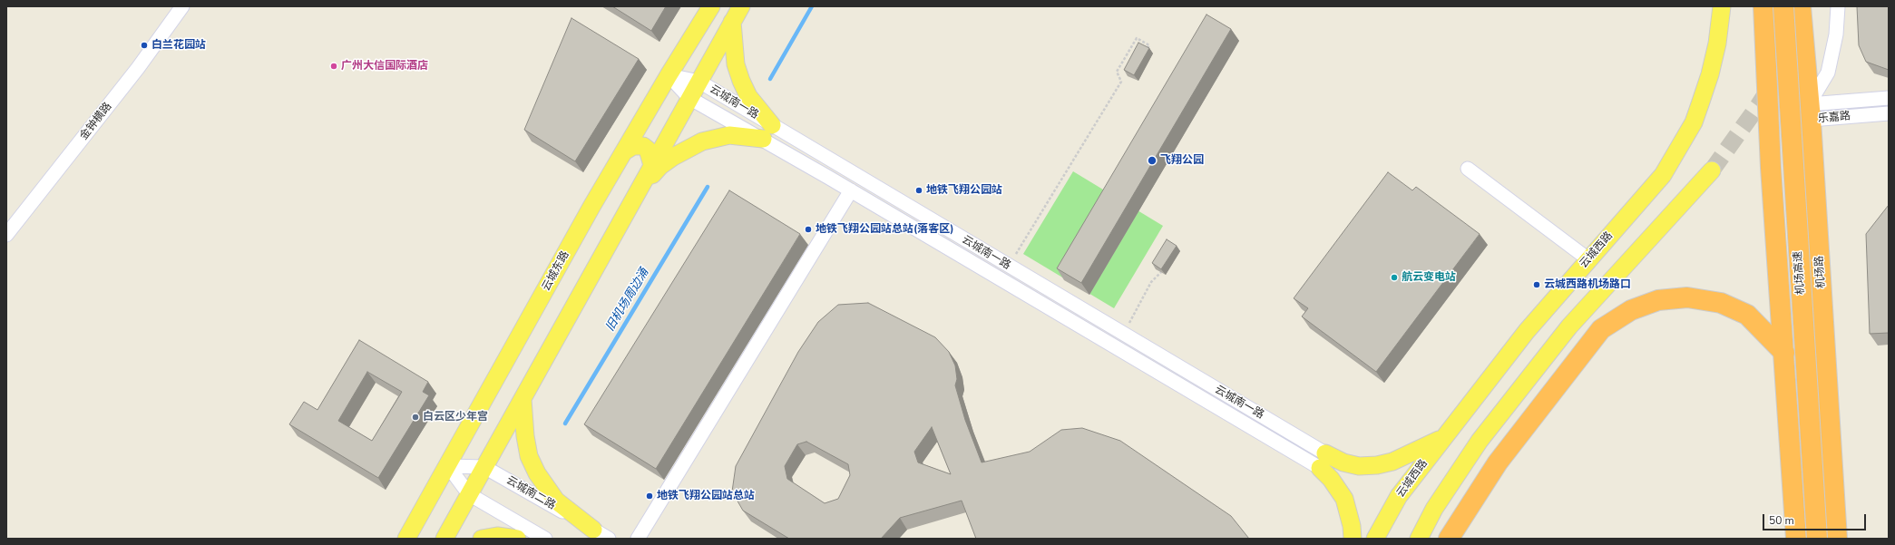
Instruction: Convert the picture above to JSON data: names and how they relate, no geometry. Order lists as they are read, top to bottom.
{
  "streets": {
    "highway": ["机场路", "机场高速"],
    "main road": ["云城西路", "云城东路"],
    "street": [
      "云城南一路",
      "乐嘉路",
      "金钟横路",
      "云城南二路"
    ]
  },
  "crossings": [
    ["云城南一路", "云城东路"],
    ["乐嘉路", "机场路"]
  ],
  "water": ["旧机场周边涌"],
  "places": [
    "白兰花园站",
    "广州大信国际酒店",
    "飞翔公园",
    "地铁飞翔公园站",
    "地铁飞翔公园站总站(落客区)",
    "航云变电站",
    "云城西路机场路口",
    "白云区少年宫",
    "地铁飞翔公园站总站"
  ],
  "scale_bar": "50 m"
}
